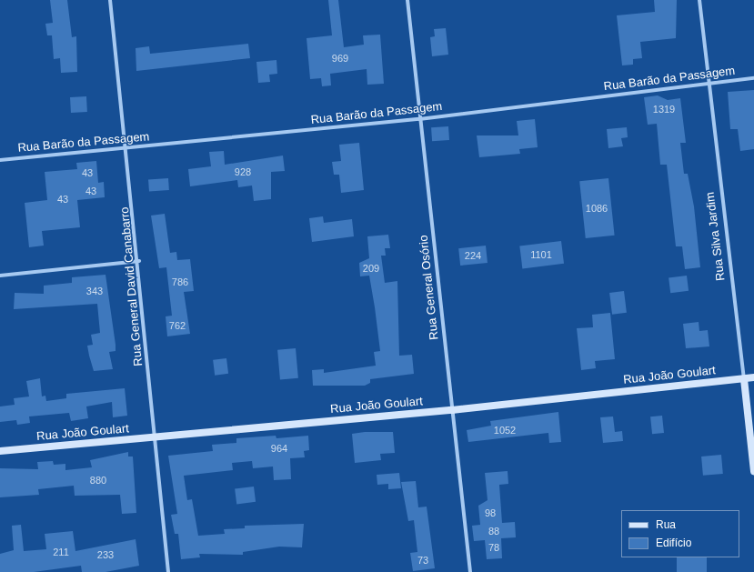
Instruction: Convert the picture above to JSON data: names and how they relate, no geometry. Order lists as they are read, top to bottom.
{
  "streets": {
    "street": [
      "Rua Barão da Passagem",
      "Rua Silva Jardim",
      "Rua General David Canabarro",
      "Rua General Osório",
      "Rua João Goulart"
    ]
  },
  "crossings": [
    ["Rua Barão da Passagem", "Rua Silva Jardim"],
    ["Rua Barão da Passagem", "Rua General David Canabarro"],
    ["Rua Barão da Passagem", "Rua General Osório"],
    ["Rua Silva Jardim", "Rua João Goulart"],
    ["Rua General David Canabarro", "Rua João Goulart"],
    ["Rua General Osório", "Rua João Goulart"]
  ],
  "house_numbers": [
    "969",
    "1319",
    "928",
    "43",
    "43",
    "43",
    "1086",
    "1101",
    "224",
    "209",
    "786",
    "343",
    "762",
    "1052",
    "964",
    "880",
    "98",
    "88",
    "78",
    "211",
    "233",
    "73"
  ],
  "legend": ["Rua", "Edifício"]
}
